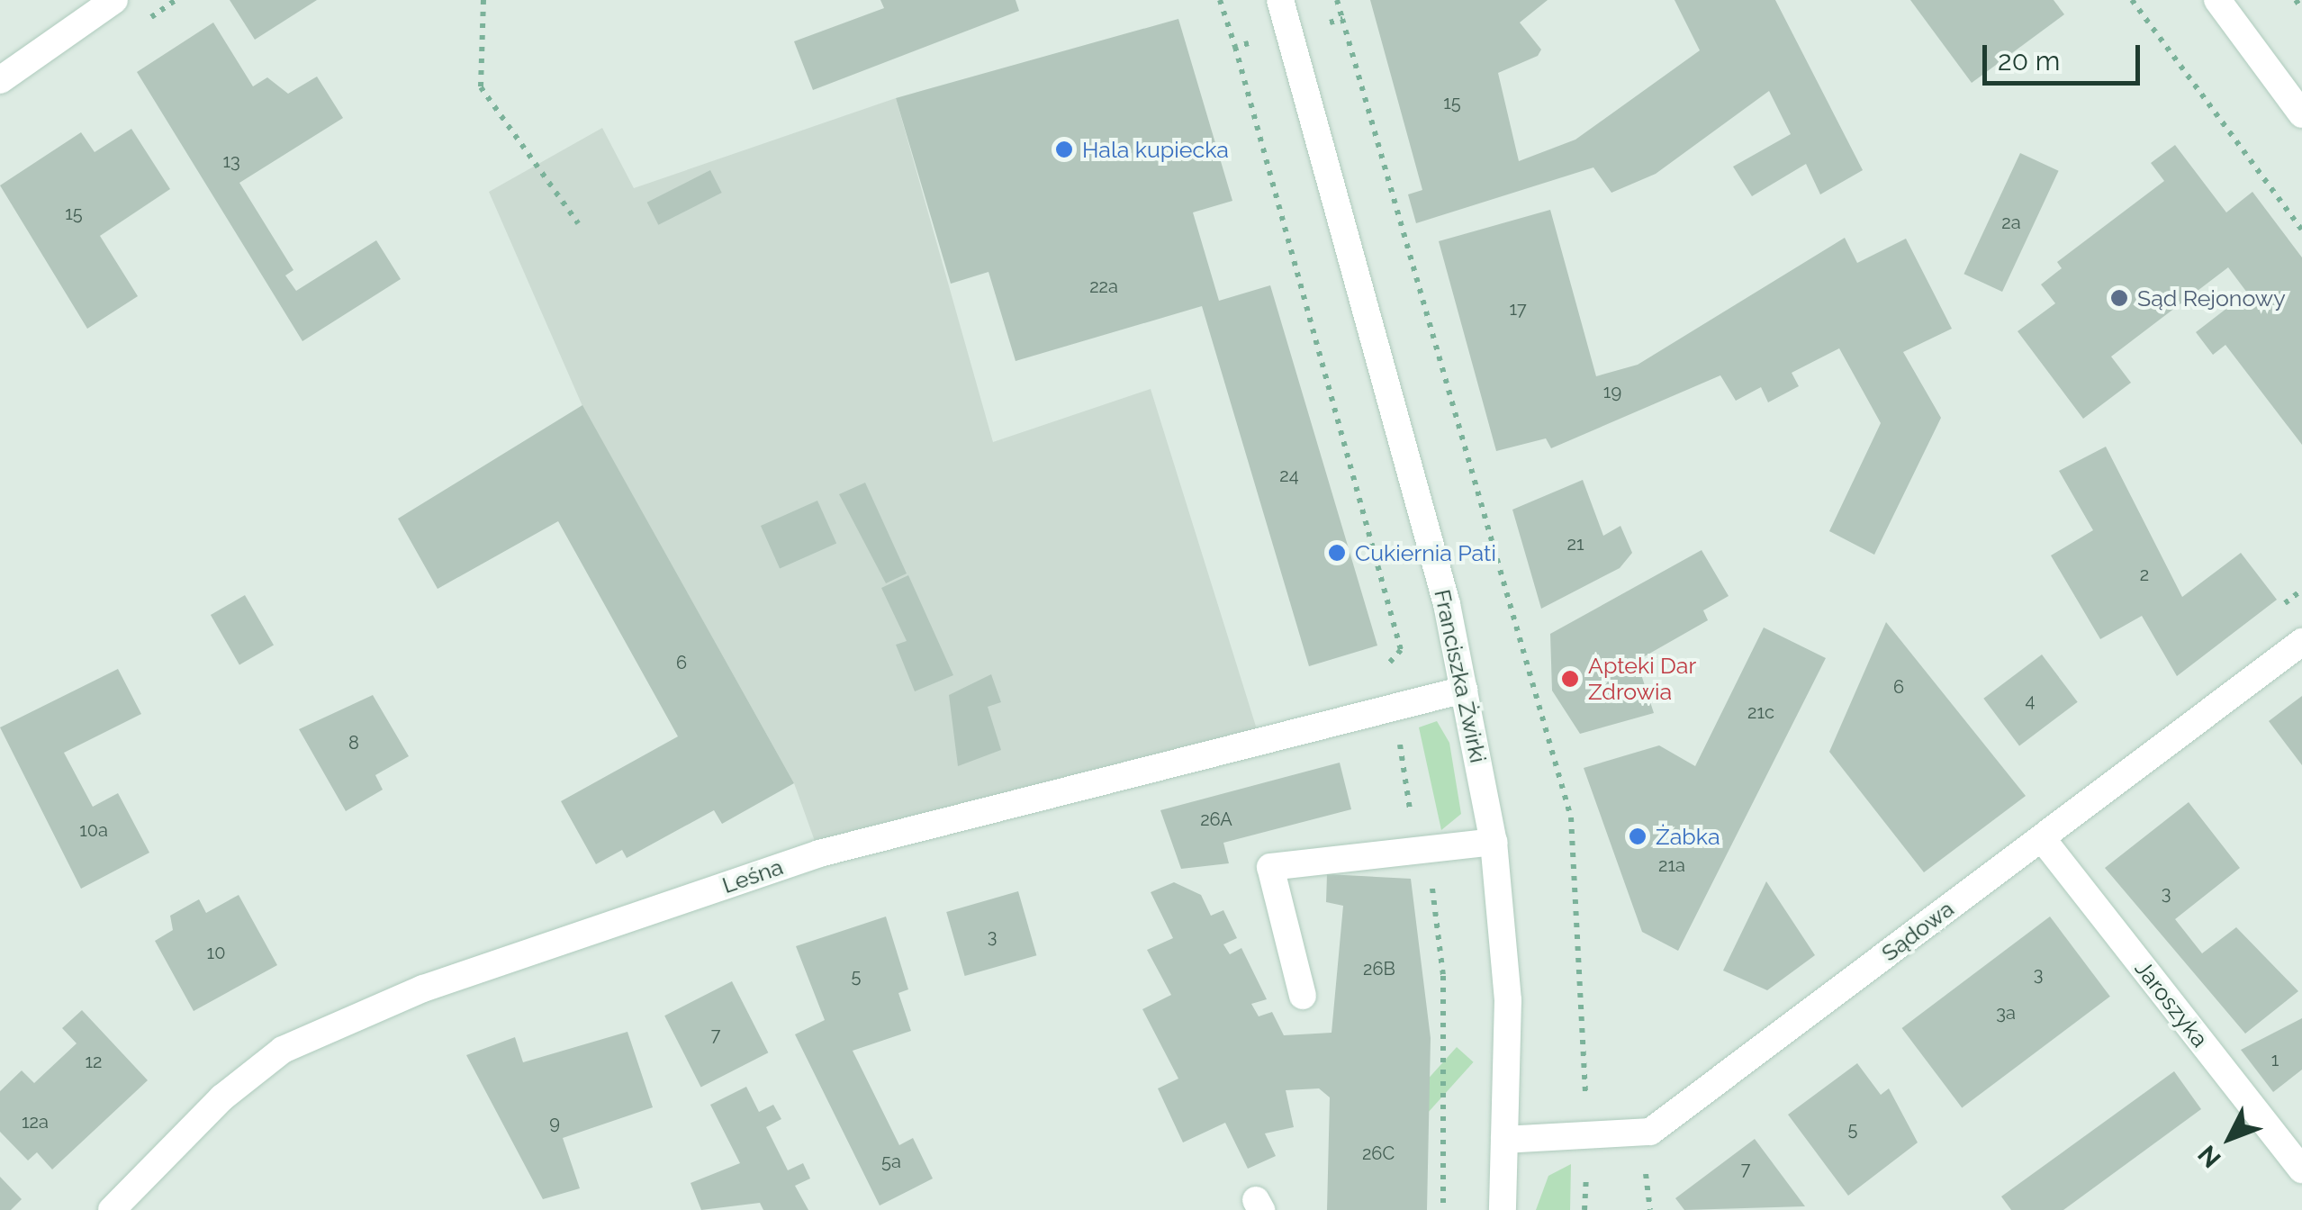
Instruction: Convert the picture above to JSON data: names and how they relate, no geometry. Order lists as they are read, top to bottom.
{
  "streets": {
    "street": [
      "Franciszka Żwirki",
      "Leśna",
      "Sądowa",
      "Jaroszyka"
    ]
  },
  "crossings": [
    ["Franciszka Żwirki", "Leśna"],
    ["Franciszka Żwirki", "Sądowa"],
    ["Sądowa", "Jaroszyka"]
  ],
  "places": [
    "Hala kupiecka",
    "Sąd Rejonowy",
    "Cukiernia Pati",
    "Apteki Dar Zdrowia",
    "Żabka"
  ],
  "house_numbers": [
    "15",
    "13",
    "15",
    "2a",
    "22a",
    "17",
    "19",
    "24",
    "21",
    "2",
    "6",
    "6",
    "4",
    "21c",
    "8",
    "26A",
    "10a",
    "21a",
    "3",
    "3",
    "10",
    "26B",
    "3",
    "5",
    "3a",
    "7",
    "1",
    "12",
    "12a",
    "9",
    "5",
    "26C",
    "5a",
    "7"
  ],
  "scale_bar": "20 m",
  "north": "bottom left"
}
